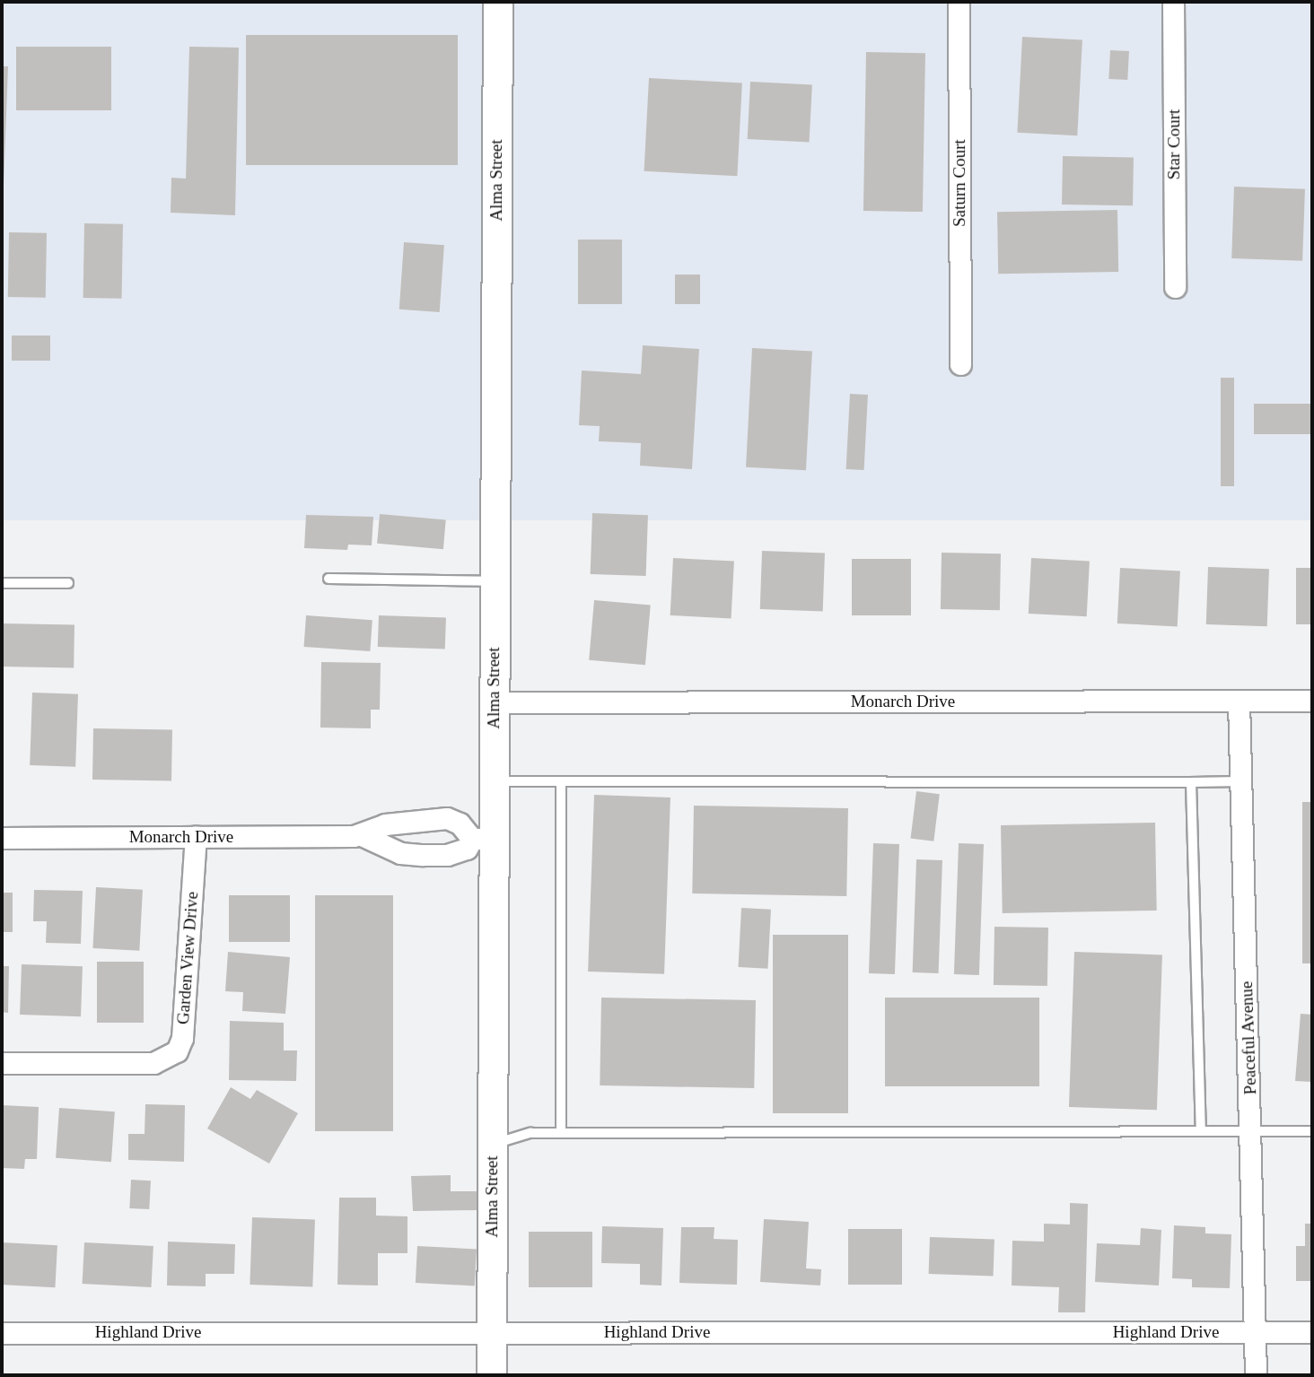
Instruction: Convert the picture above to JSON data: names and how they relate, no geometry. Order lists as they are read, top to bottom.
{
  "streets": {
    "street": [
      "Star Court",
      "Alma Street",
      "Saturn Court",
      "Monarch Drive",
      "Garden View Drive",
      "Peaceful Avenue",
      "Highland Drive"
    ]
  },
  "crossings": [
    ["Alma Street", "Monarch Drive"],
    ["Alma Street", "Highland Drive"],
    ["Monarch Drive", "Garden View Drive"],
    ["Monarch Drive", "Peaceful Avenue"],
    ["Peaceful Avenue", "Highland Drive"]
  ]
}
